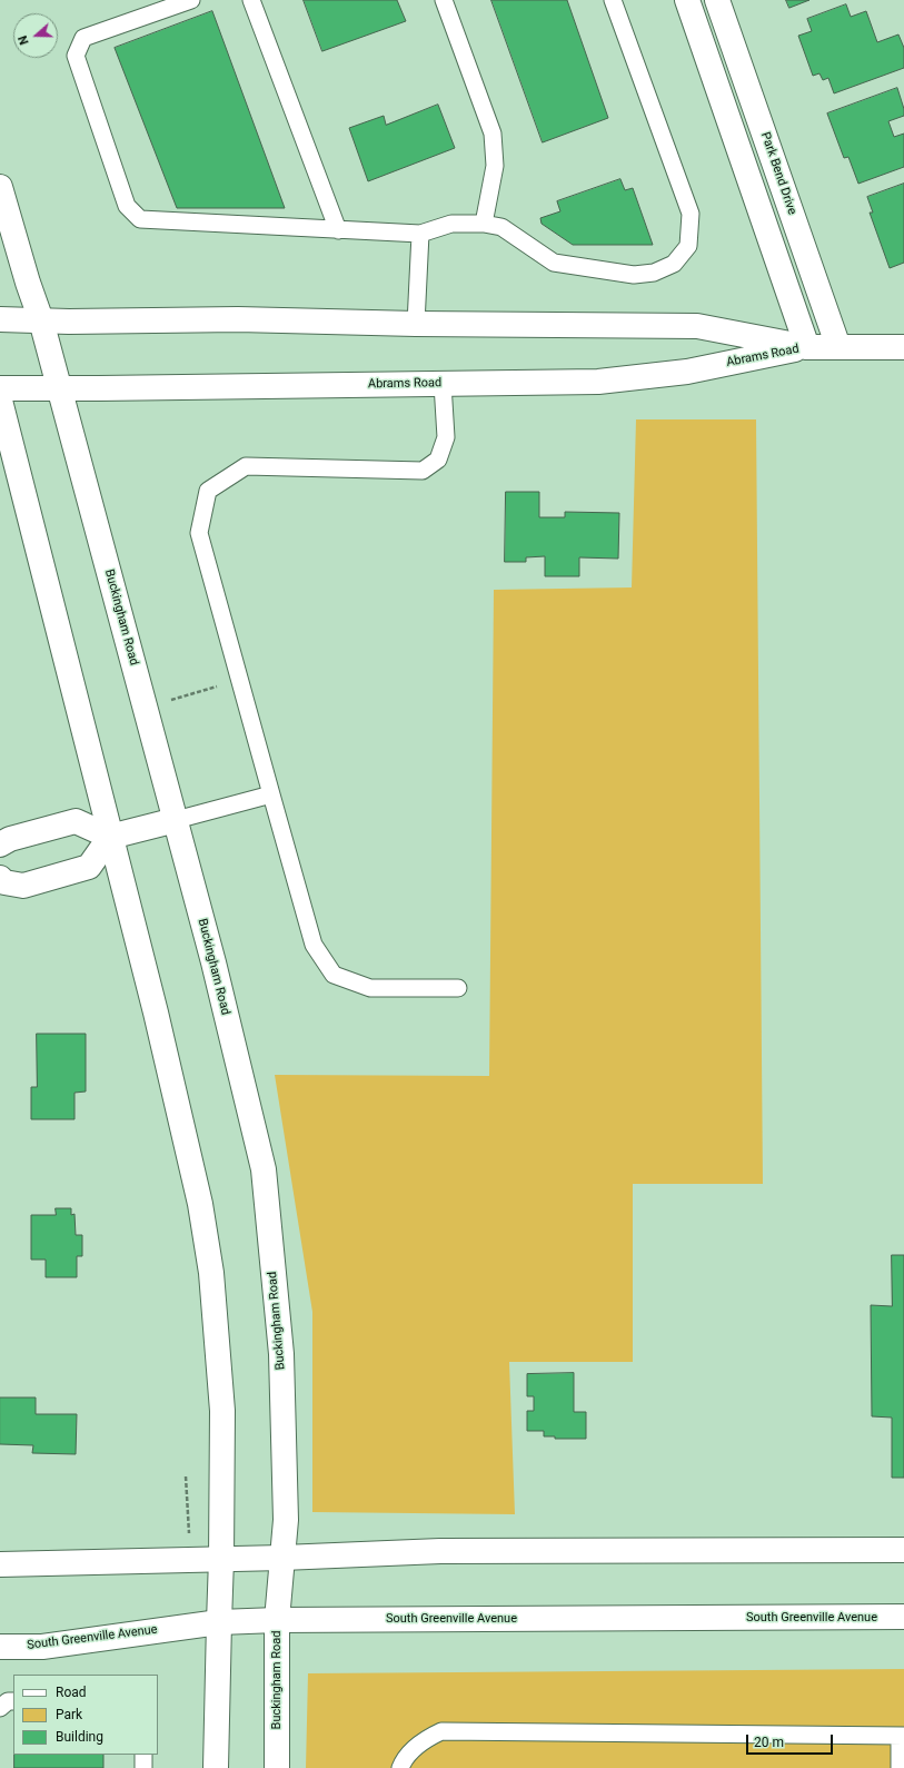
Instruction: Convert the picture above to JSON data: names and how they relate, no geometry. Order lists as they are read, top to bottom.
{
  "streets": {
    "street": [
      "Park Bend Drive",
      "Abrams Road",
      "Buckingham Road",
      "South Greenville Avenue"
    ]
  },
  "crossings": [
    ["Park Bend Drive", "Abrams Road"],
    ["Abrams Road", "Buckingham Road"],
    ["Buckingham Road", "South Greenville Avenue"]
  ],
  "legend": ["Road", "Park", "Building"],
  "scale_bar": "20 m",
  "north": "left"
}
